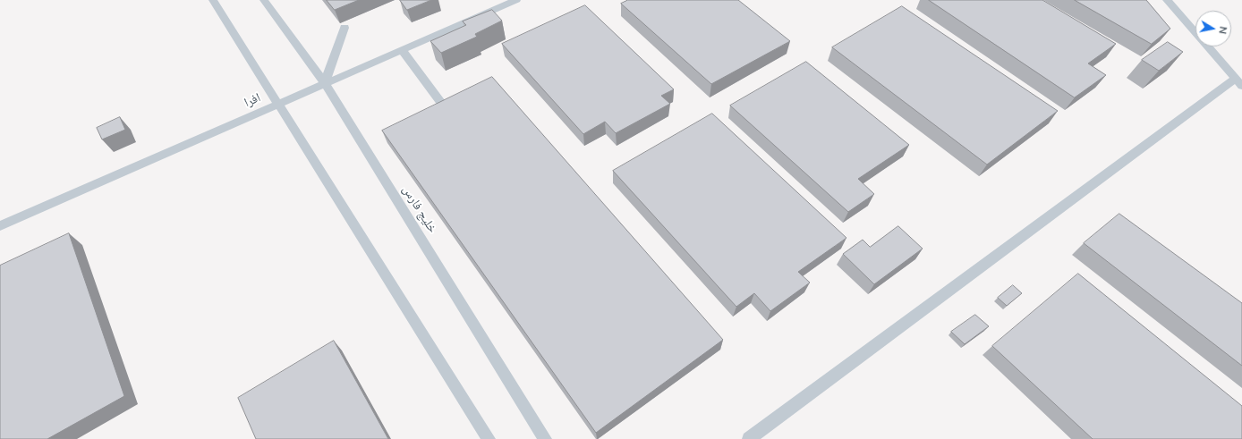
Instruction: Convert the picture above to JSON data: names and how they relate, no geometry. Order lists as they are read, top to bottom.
{
  "streets": {
    "lane": ["افرا", "خلیج فارس"]
  },
  "crossings": [
    ["افرا", "خلیج فارس"]
  ],
  "north": "right"
}
